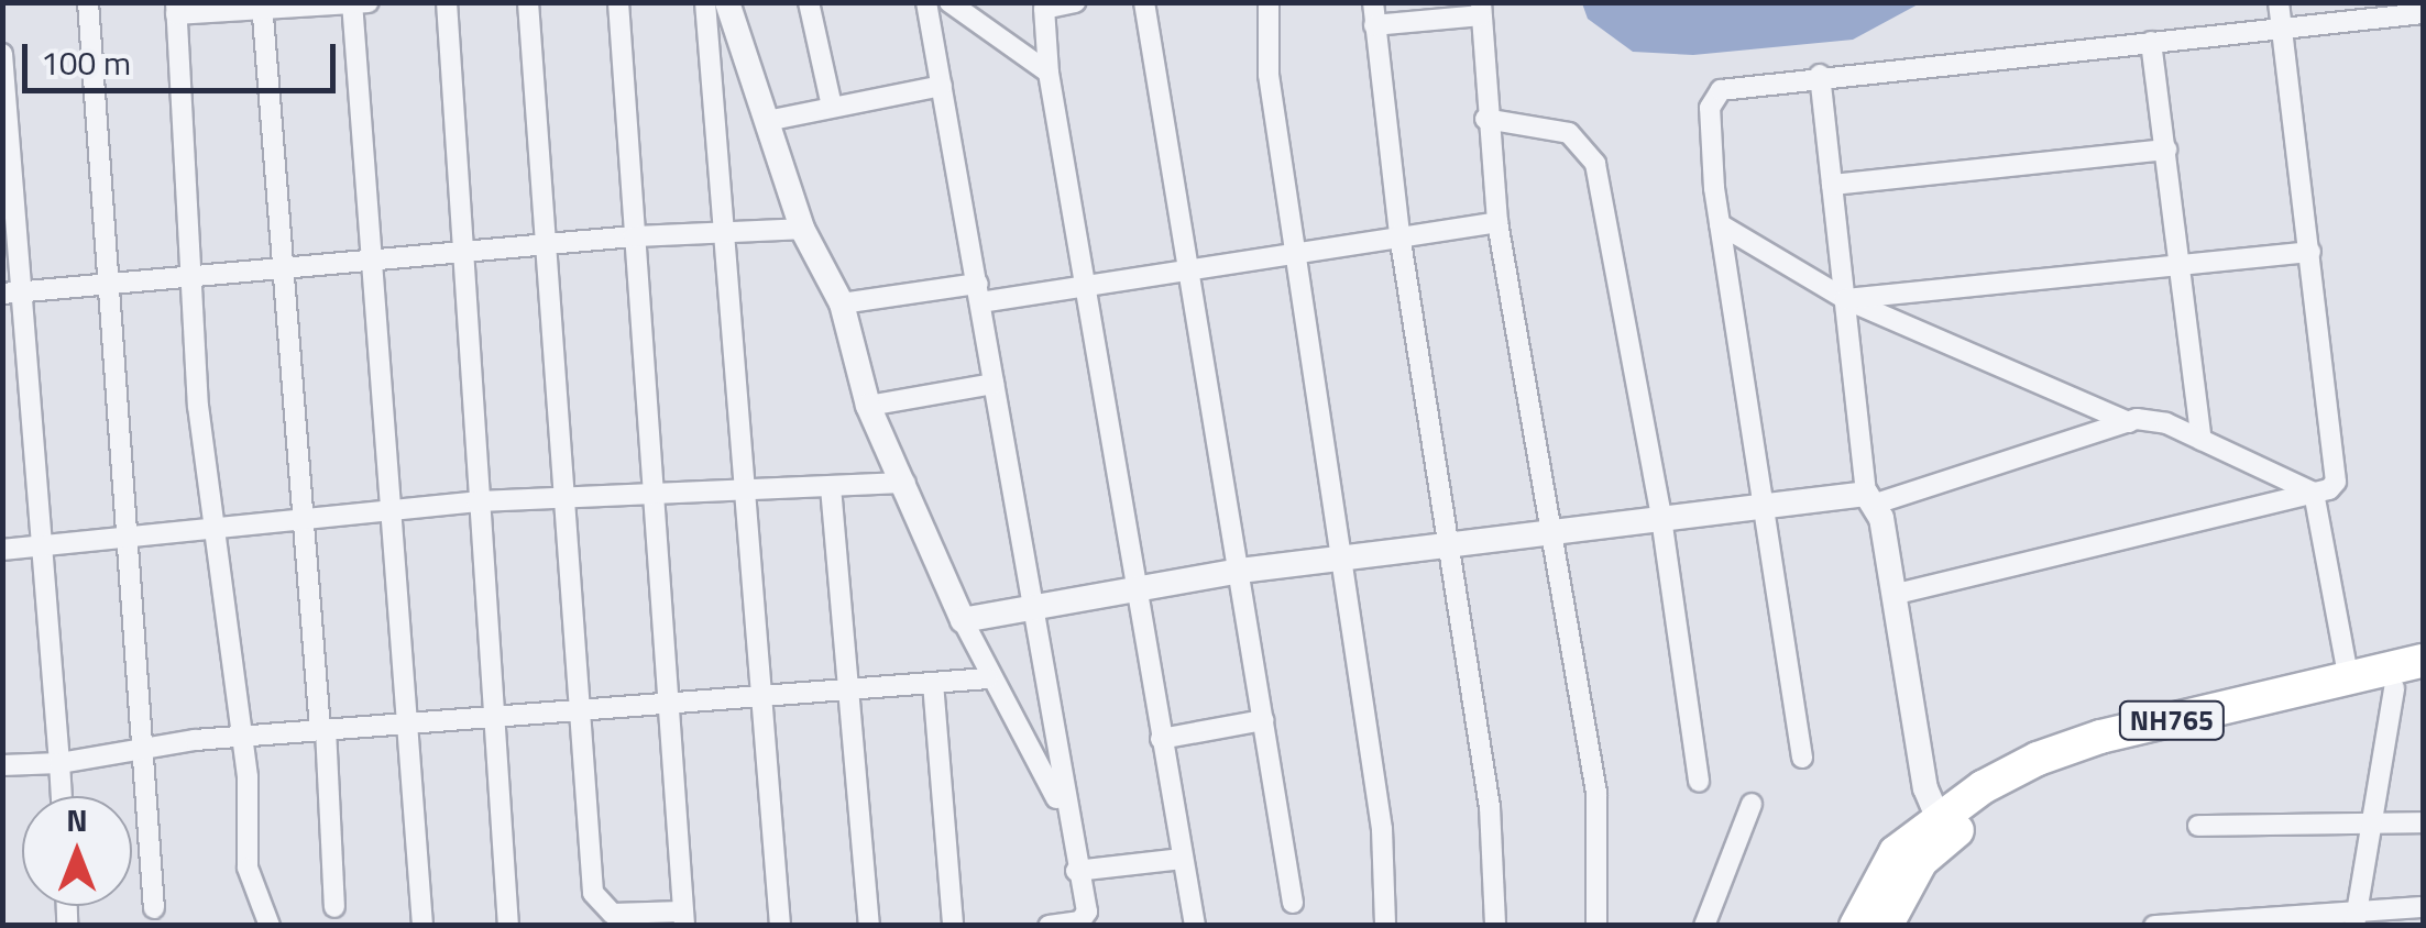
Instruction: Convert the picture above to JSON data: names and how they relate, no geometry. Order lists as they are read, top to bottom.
{
  "streets": {
    "highway": ["NH765"]
  },
  "scale_bar": "100 m",
  "north": "top"
}
